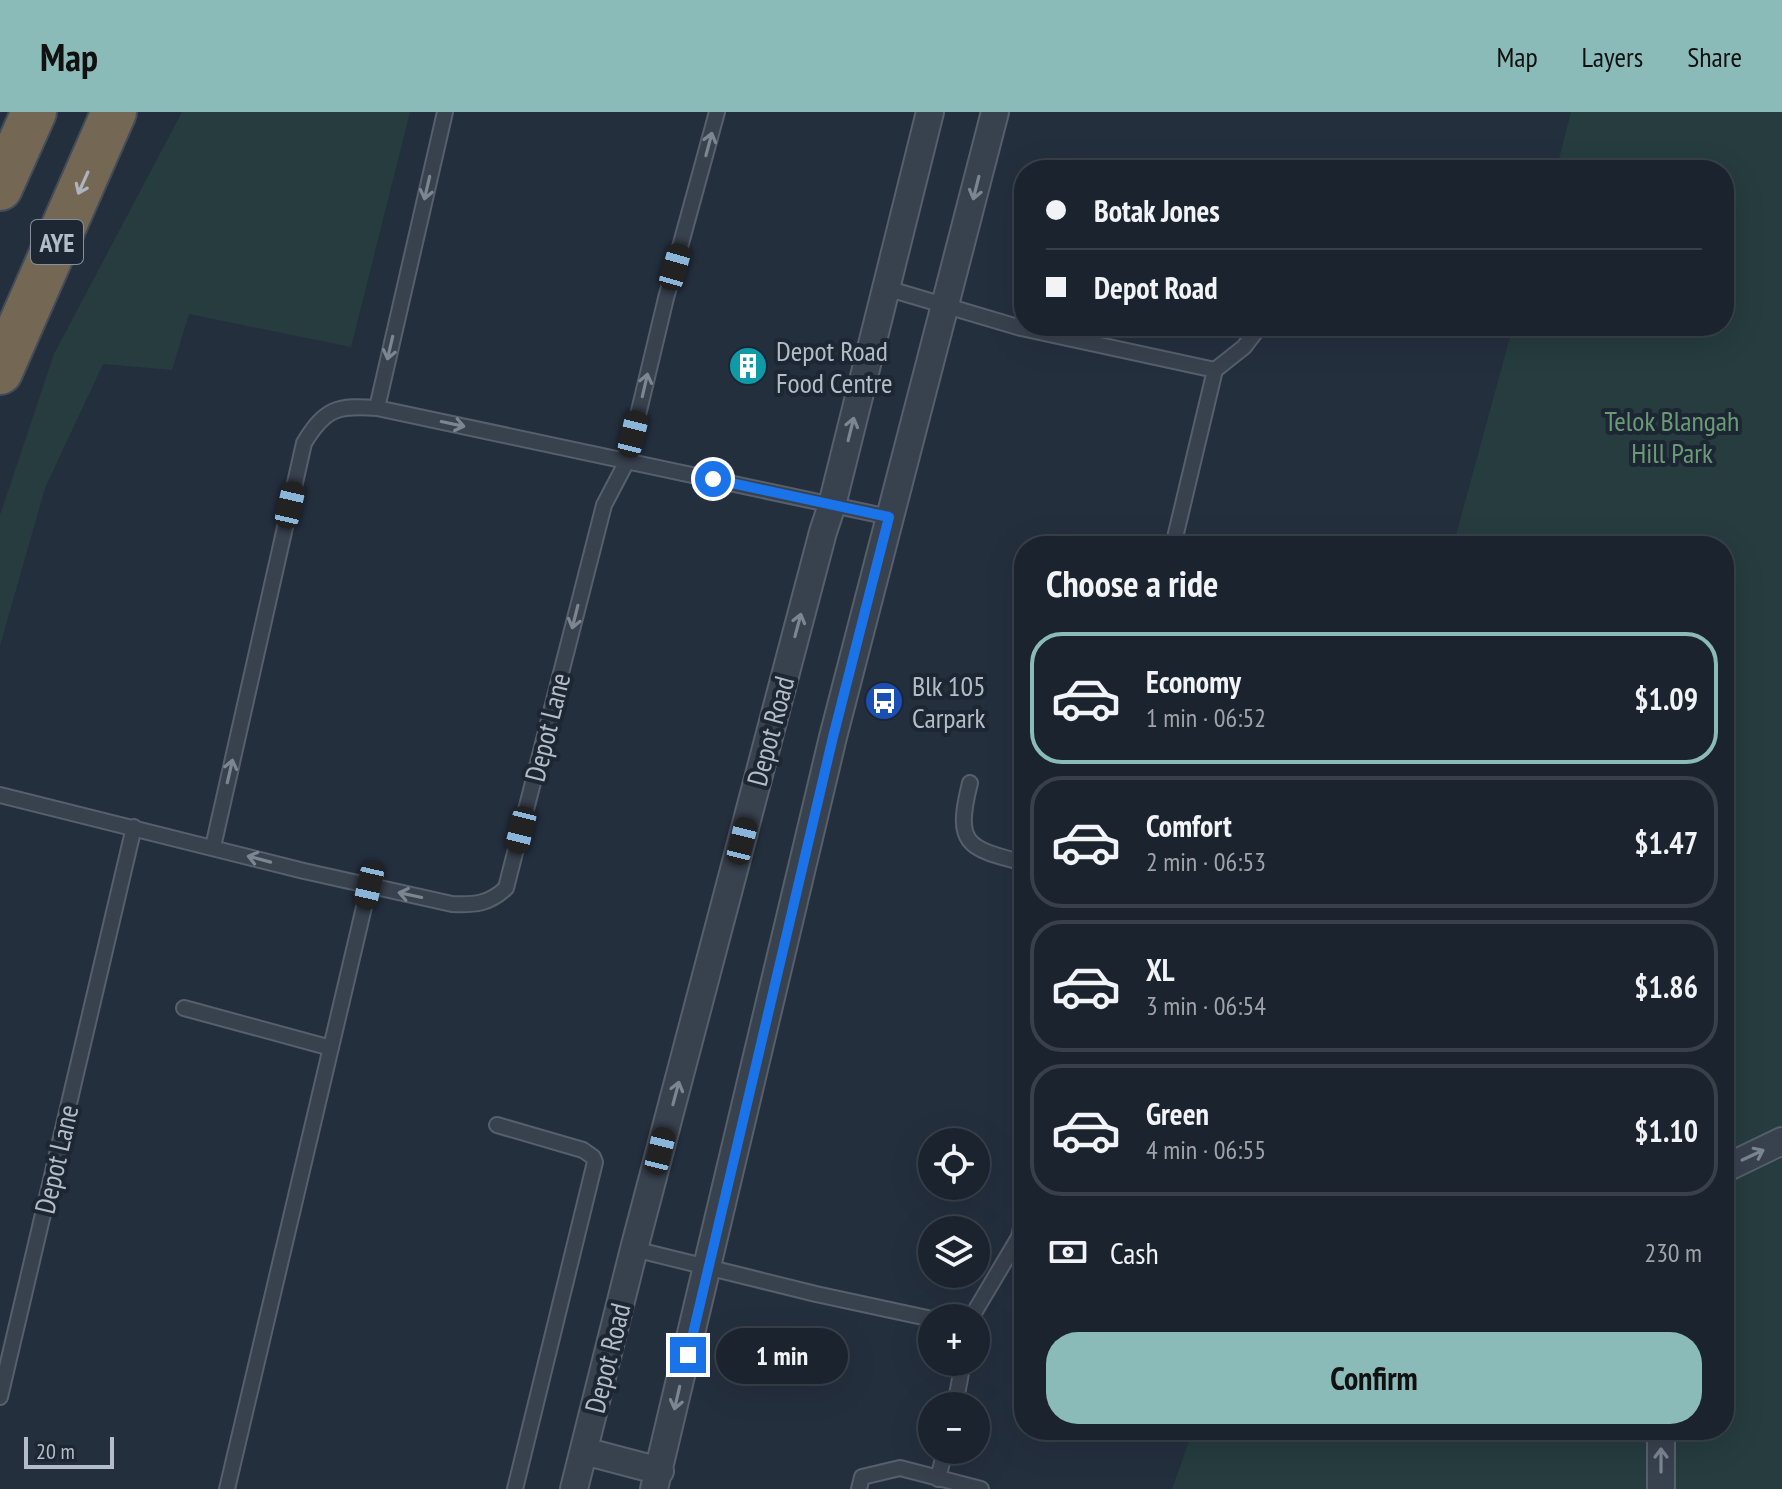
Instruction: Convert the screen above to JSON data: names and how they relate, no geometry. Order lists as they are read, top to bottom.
{
  "streets": {
    "highway": ["AYE"],
    "street": ["Depot Road"],
    "lane": ["Depot Lane"]
  },
  "parks": ["Telok Blangah Hill Park"],
  "places": {
    "building": ["Depot Road Food Centre"],
    "bus stop": ["Blk 105 Carpark"]
  },
  "scale_bar": "20 m",
  "page": {
    "header": "Map",
    "nav": ["Map", "Layers", "Share"],
    "banner": ["Botak Jones", "Depot Road"],
    "heading": "Choose a ride",
    "list": [
      {
        "name": "Economy",
        "note": "1 min · 06:52",
        "value": "$1.09"
      },
      {
        "name": "Comfort",
        "note": "2 min · 06:53",
        "value": "$1.47"
      },
      {
        "name": "XL",
        "note": "3 min · 06:54",
        "value": "$1.86"
      },
      {
        "name": "Green",
        "note": "4 min · 06:55",
        "value": "$1.10"
      }
    ],
    "map_buttons": ["+", "−"],
    "pay": ["Cash", "230 m"],
    "buttons": "Confirm",
    "bubble": "1 min",
    "scale": "20 m"
  }
}
